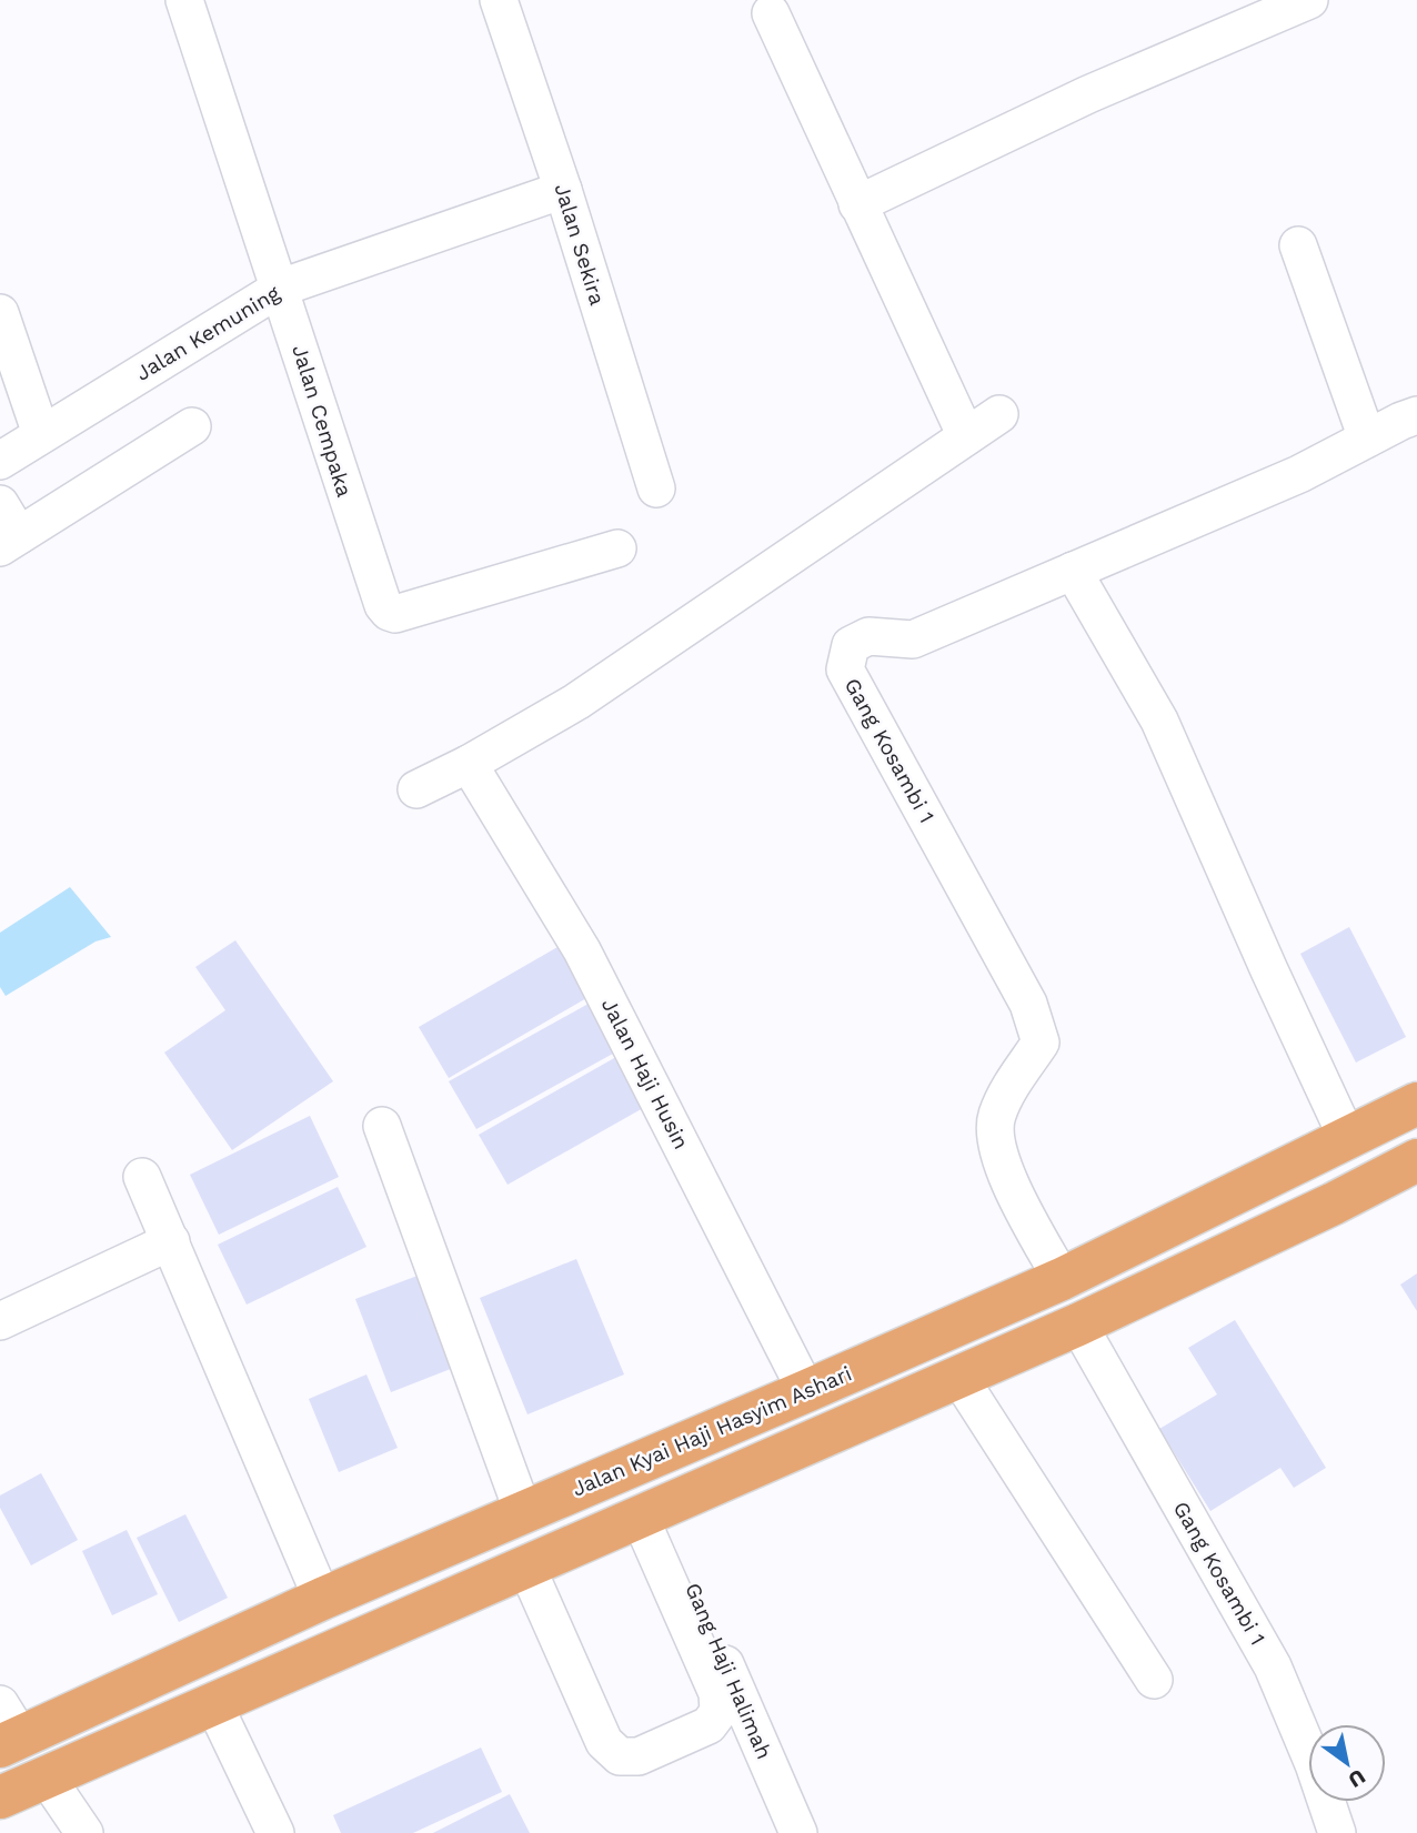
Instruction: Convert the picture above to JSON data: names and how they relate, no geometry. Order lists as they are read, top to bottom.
{
  "streets": {
    "main road": ["Jalan Kyai Haji Hasyim Ashari"],
    "street": [
      "Jalan Sekira",
      "Jalan Kemuning",
      "Jalan Cempaka",
      "Gang Kosambi 1",
      "Jalan Haji Husin",
      "Gang Haji Halimah"
    ]
  },
  "crossings": [
    ["Jalan Sekira", "Jalan Kemuning"],
    ["Jalan Kemuning", "Jalan Cempaka"],
    ["Gang Kosambi 1", "Jalan Kyai Haji Hasyim Ashari"],
    ["Jalan Haji Husin", "Jalan Kyai Haji Hasyim Ashari"]
  ],
  "north": "bottom right"
}
